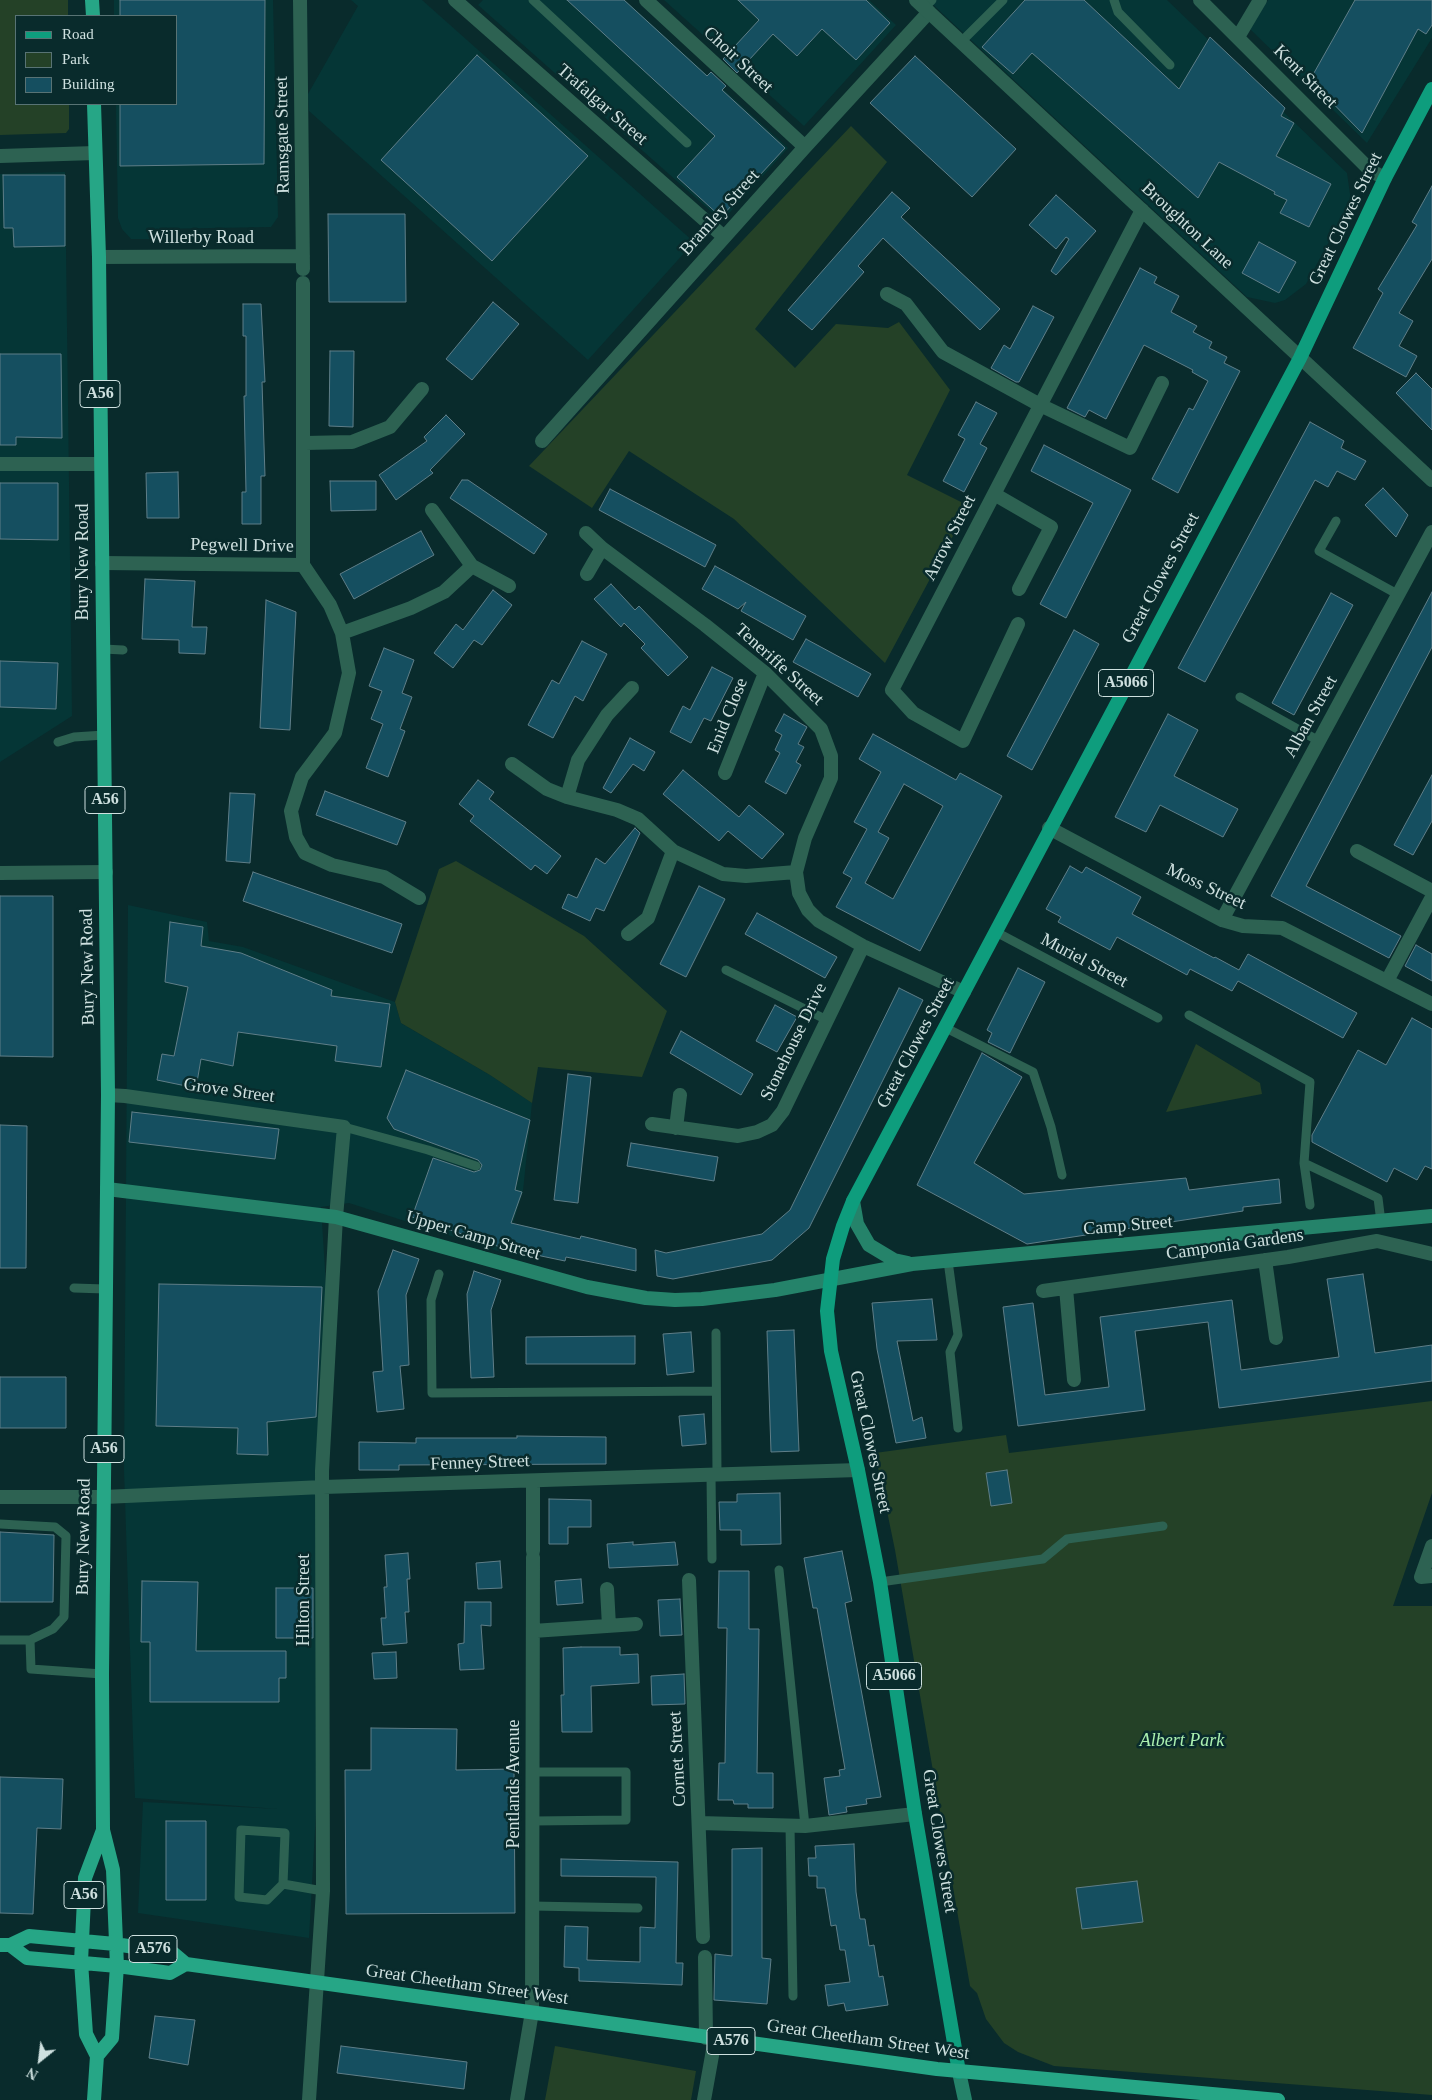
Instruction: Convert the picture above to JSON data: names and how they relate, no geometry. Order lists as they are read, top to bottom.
{
  "streets": {
    "highway": [
      "A56",
      "Bury New Road",
      "A576",
      "Great Cheetham Street West"
    ],
    "main road": [
      "Great Clowes Street",
      "A5066",
      "Camp Street",
      "Upper Camp Street"
    ],
    "street": [
      "Choir Street",
      "Kent Street",
      "Trafalgar Street",
      "Ramsgate Street",
      "Bramley Street",
      "Broughton Lane",
      "Willerby Road",
      "Arrow Street",
      "Pegwell Drive",
      "Teneriffe Street",
      "Enid Close",
      "Alban Street",
      "Moss Street",
      "Stonehouse Drive",
      "Grove Street",
      "Camponia Gardens",
      "Fenney Street",
      "Hilton Street",
      "Cornet Street",
      "Pentlands Avenue"
    ],
    "lane": ["Muriel Street"]
  },
  "crossings": [
    ["Choir Street", "Bramley Street"],
    ["Kent Street", "Great Clowes Street"],
    ["Trafalgar Street", "Bramley Street"],
    ["Ramsgate Street", "Willerby Road"],
    ["Ramsgate Street", "Pegwell Drive"],
    ["Bramley Street", "Broughton Lane"],
    ["Great Clowes Street", "Broughton Lane"],
    ["Great Clowes Street", "Teneriffe Street"],
    ["Great Clowes Street", "Moss Street"],
    ["Great Clowes Street", "Muriel Street"],
    ["Great Clowes Street", "Camp Street"],
    ["Great Clowes Street", "Upper Camp Street"],
    ["Great Clowes Street", "Fenney Street"],
    ["Great Clowes Street", "Great Cheetham Street West"],
    ["Broughton Lane", "Arrow Street"],
    ["Willerby Road", "Bury New Road"],
    ["Pegwell Drive", "Bury New Road"],
    ["Bury New Road", "Grove Street"],
    ["Bury New Road", "Upper Camp Street"],
    ["Bury New Road", "Fenney Street"],
    ["Bury New Road", "A576"],
    ["Bury New Road", "Great Cheetham Street West"],
    ["Teneriffe Street", "Enid Close"],
    ["Teneriffe Street", "Stonehouse Drive"],
    ["Alban Street", "Moss Street"],
    ["Grove Street", "Hilton Street"],
    ["Camp Street", "Upper Camp Street"],
    ["Upper Camp Street", "Hilton Street"],
    ["Fenney Street", "Hilton Street"],
    ["Fenney Street", "Pentlands Avenue"],
    ["Hilton Street", "Great Cheetham Street West"],
    ["Pentlands Avenue", "Great Cheetham Street West"],
    ["A576", "Great Cheetham Street West"]
  ],
  "parks": ["Albert Park"],
  "legend": ["Road", "Park", "Building"],
  "north": "bottom left"
}
